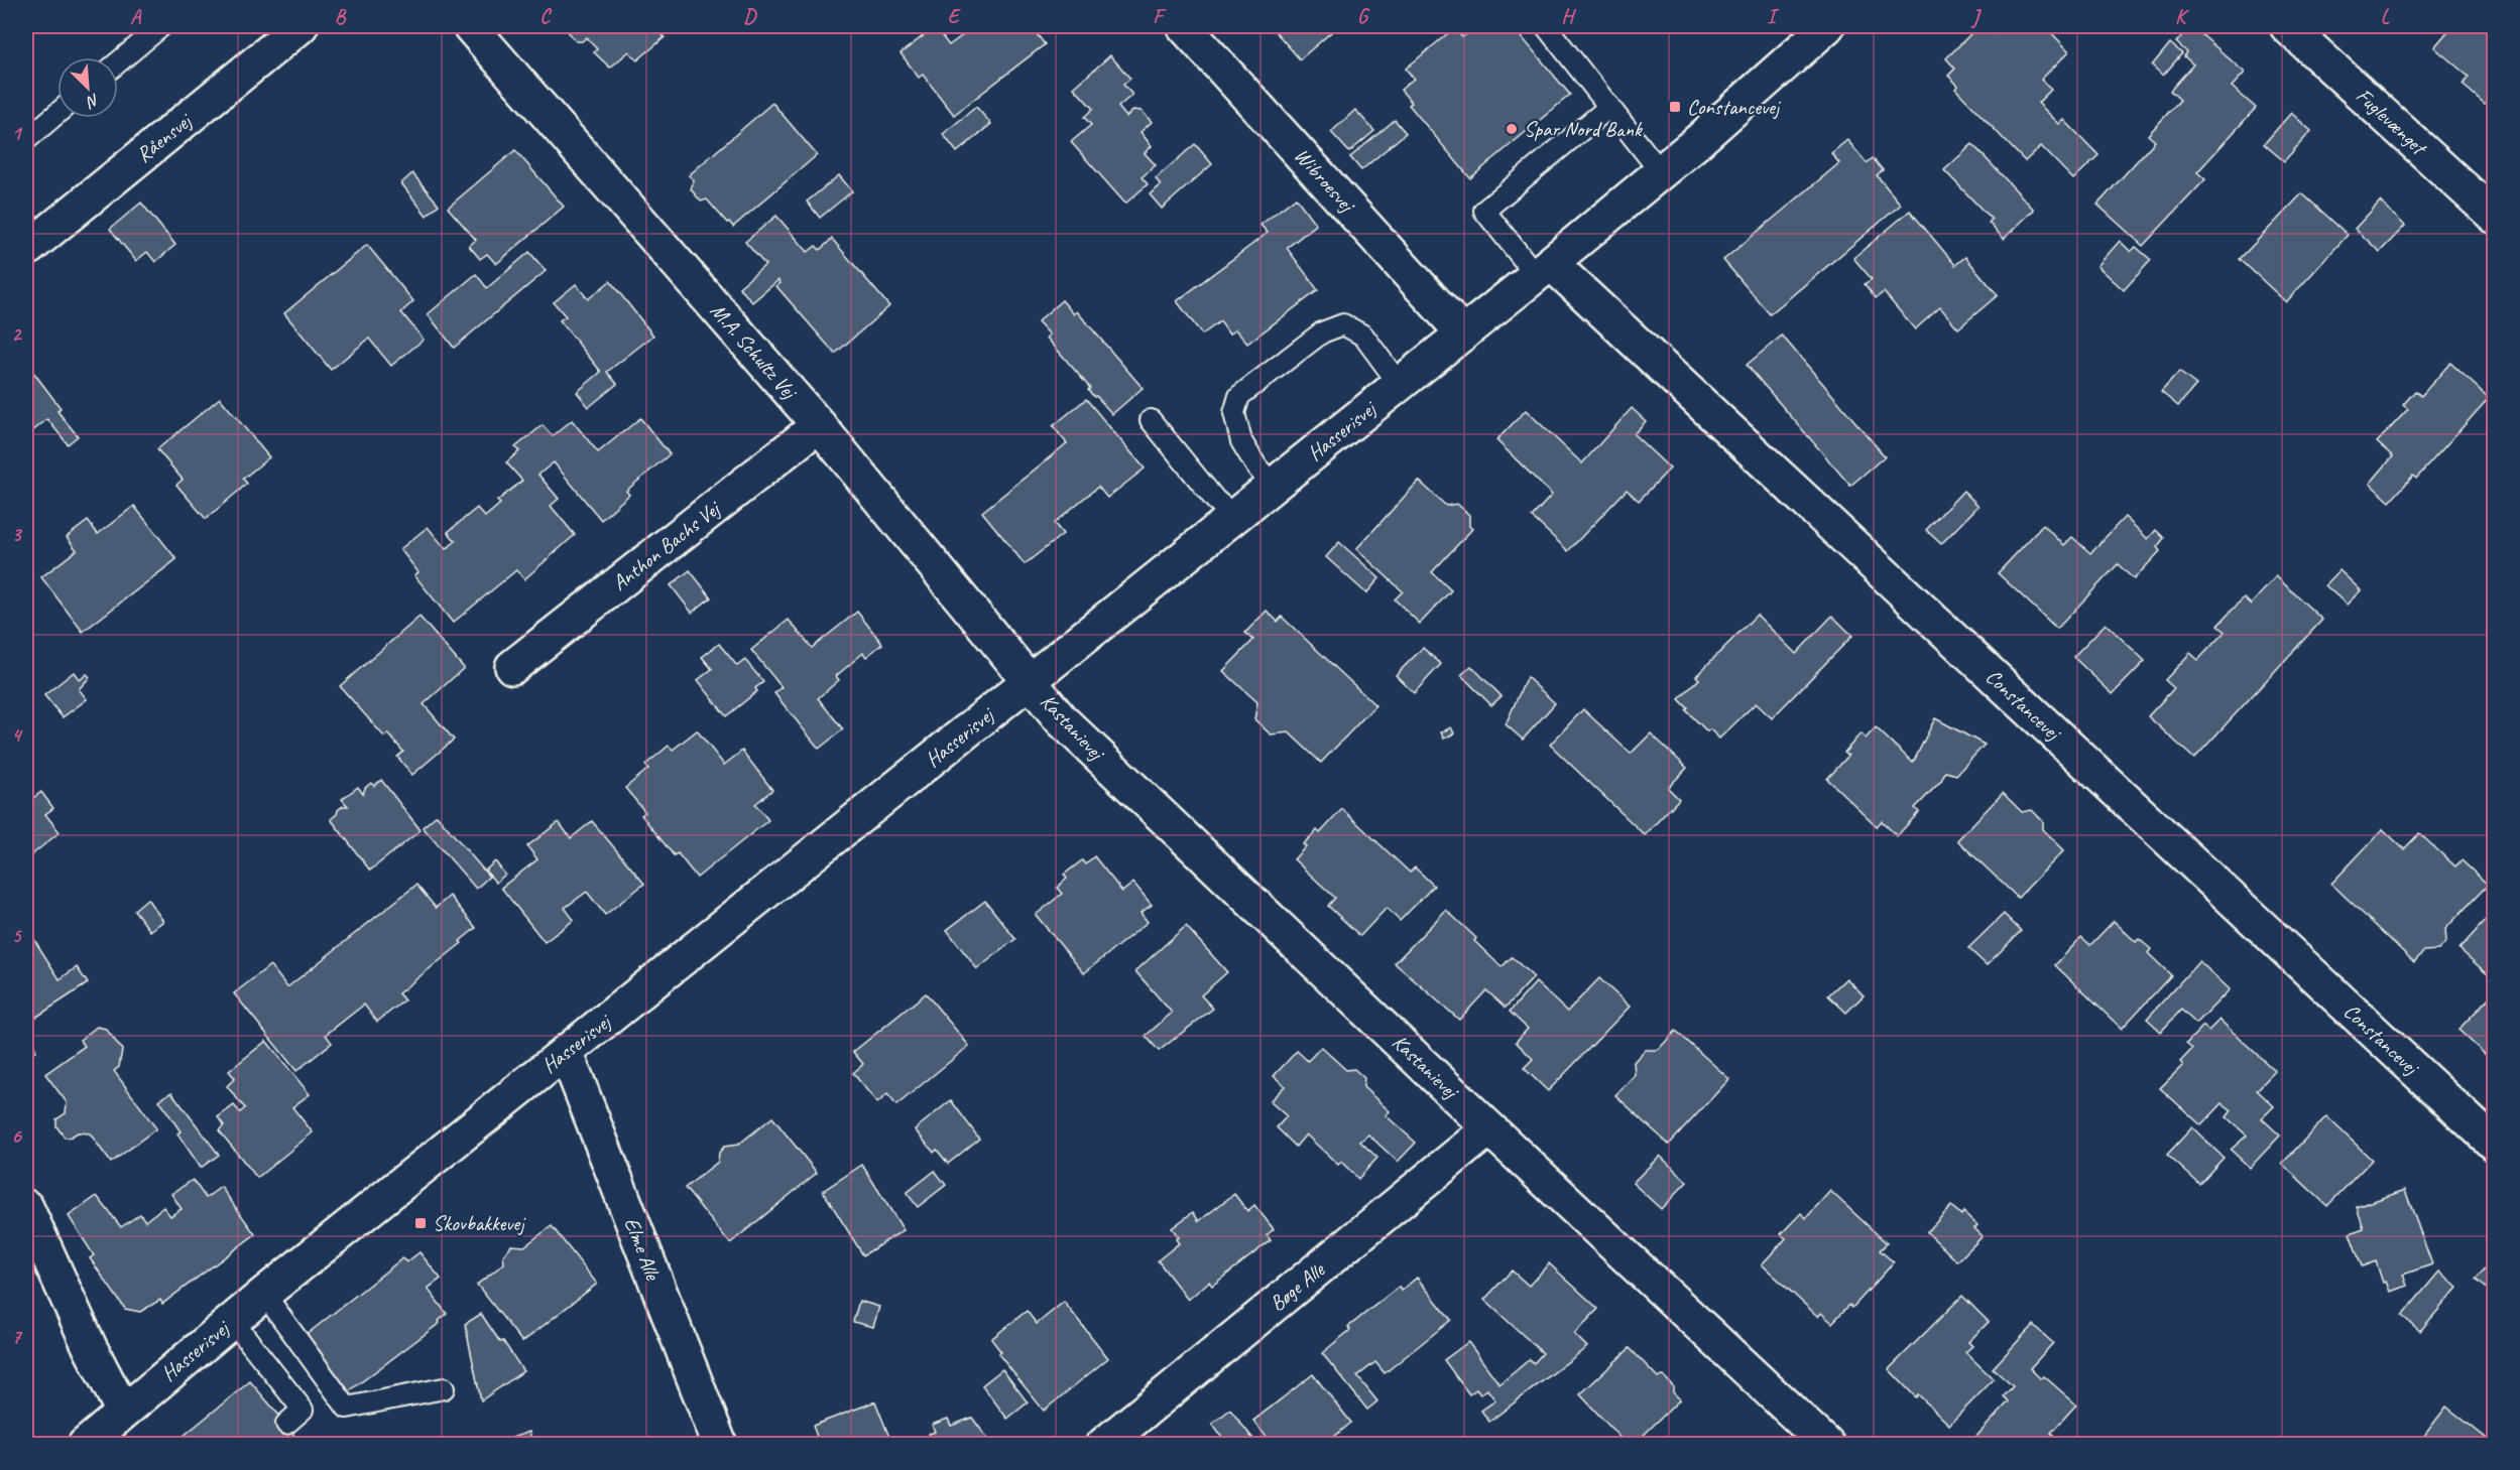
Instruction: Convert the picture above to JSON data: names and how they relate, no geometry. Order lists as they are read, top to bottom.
{
  "streets": {
    "street": [
      "Fuglevænget",
      "Råensvej",
      "Wibroesvej",
      "M.A. Schultz Vej",
      "Hasserisvej",
      "Anthon Bachs Vej",
      "Constancevej",
      "Kastanievej",
      "Elme Alle",
      "Bøge Alle"
    ]
  },
  "crossings": [
    ["Wibroesvej", "Hasserisvej"],
    ["M.A. Schultz Vej", "Hasserisvej"],
    ["M.A. Schultz Vej", "Anthon Bachs Vej"],
    ["M.A. Schultz Vej", "Kastanievej"],
    ["Hasserisvej", "Constancevej"],
    ["Hasserisvej", "Kastanievej"],
    ["Hasserisvej", "Elme Alle"],
    ["Kastanievej", "Bøge Alle"]
  ],
  "places": {
    "transit": ["Constancevej", "Skovbakkevej"],
    "other": ["Spar Nord Bank"]
  },
  "north": "bottom right",
  "grid": {
    "columns": [
      "A",
      "B",
      "C",
      "D",
      "E",
      "F",
      "G",
      "H",
      "I",
      "J",
      "K",
      "L"
    ],
    "rows": [
      "1",
      "2",
      "3",
      "4",
      "5",
      "6",
      "7"
    ]
  }
}
